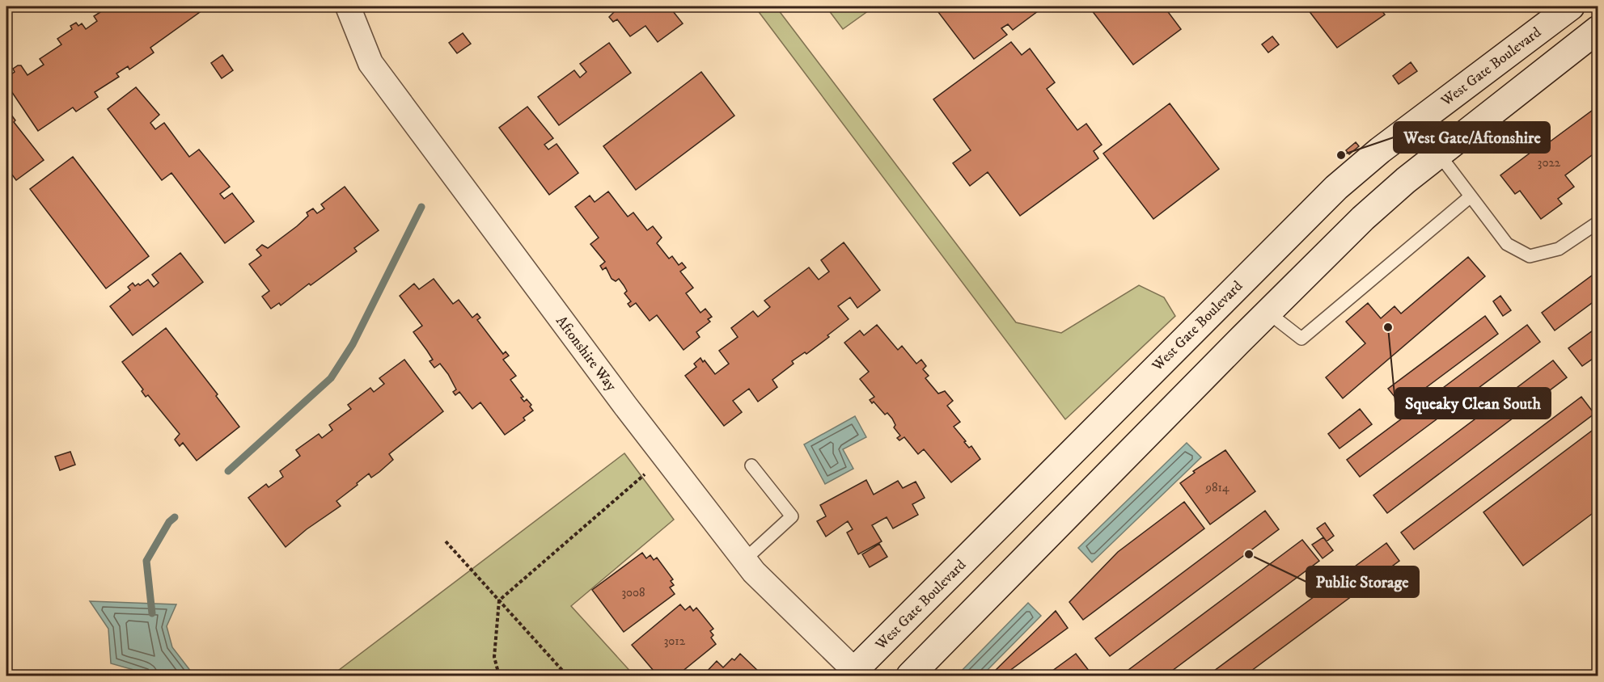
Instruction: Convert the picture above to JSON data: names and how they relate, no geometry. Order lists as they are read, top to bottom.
{
  "streets": {
    "main road": ["West Gate Boulevard"],
    "street": ["Aftonshire Way"]
  },
  "crossings": [
    ["West Gate Boulevard", "Aftonshire Way"]
  ],
  "places": ["West Gate/Aftonshire", "Squeaky Clean South", "Public Storage"],
  "house_numbers": [
    "3022",
    "9814",
    "3008",
    "3012"
  ]
}
